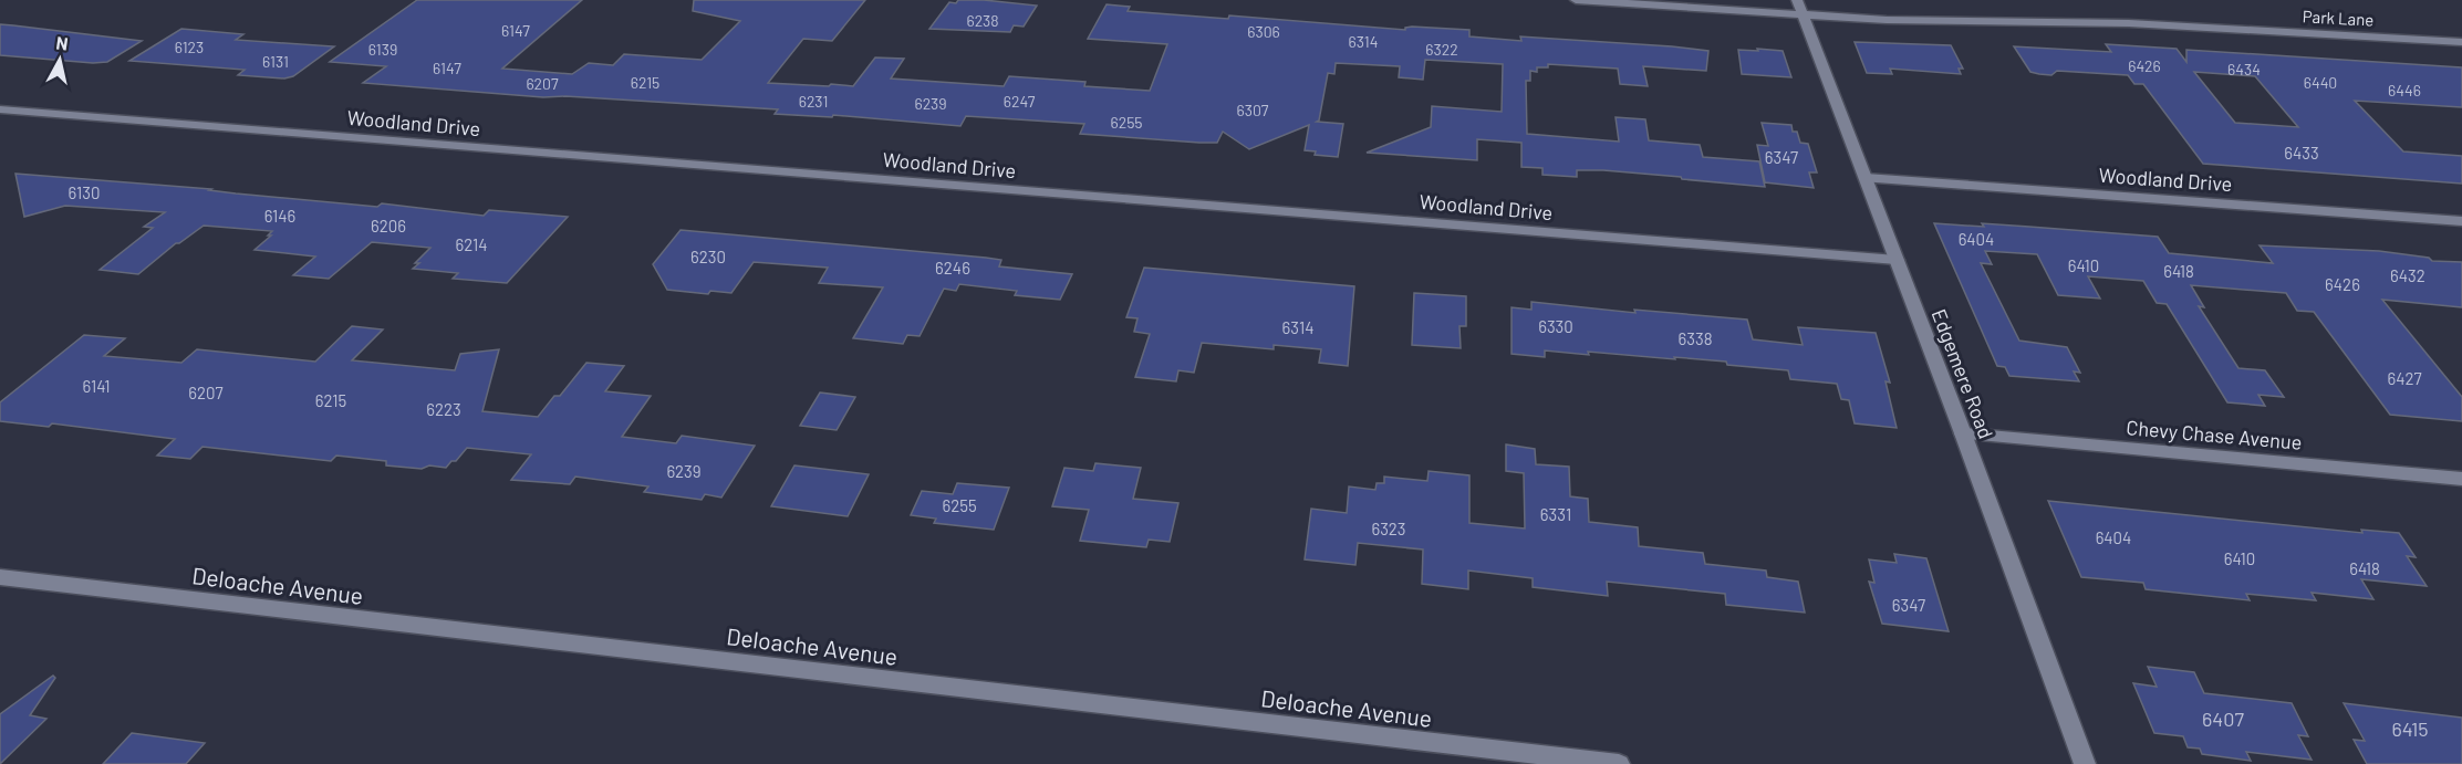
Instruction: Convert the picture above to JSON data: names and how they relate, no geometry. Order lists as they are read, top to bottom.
{
  "streets": {
    "street": [
      "Park Lane",
      "Woodland Drive",
      "Edgemere Road",
      "Chevy Chase Avenue",
      "Deloache Avenue"
    ]
  },
  "crossings": [
    ["Park Lane", "Edgemere Road"],
    ["Woodland Drive", "Edgemere Road"],
    ["Edgemere Road", "Chevy Chase Avenue"]
  ],
  "house_numbers": [
    "6238",
    "6147",
    "6306",
    "6314",
    "6123",
    "6139",
    "6322",
    "6131",
    "6426",
    "6147",
    "6434",
    "6215",
    "6440",
    "6207",
    "6446",
    "6231",
    "6247",
    "6239",
    "6307",
    "6255",
    "6433",
    "6347",
    "6130",
    "6146",
    "6206",
    "6404",
    "6214",
    "6230",
    "6410",
    "6246",
    "6418",
    "6432",
    "6426",
    "6330",
    "6314",
    "6338",
    "6427",
    "6141",
    "6207",
    "6215",
    "6223",
    "6239",
    "6255",
    "6331",
    "6323",
    "6404",
    "6410",
    "6418",
    "6347",
    "6407",
    "6415"
  ],
  "north": "top"
}
